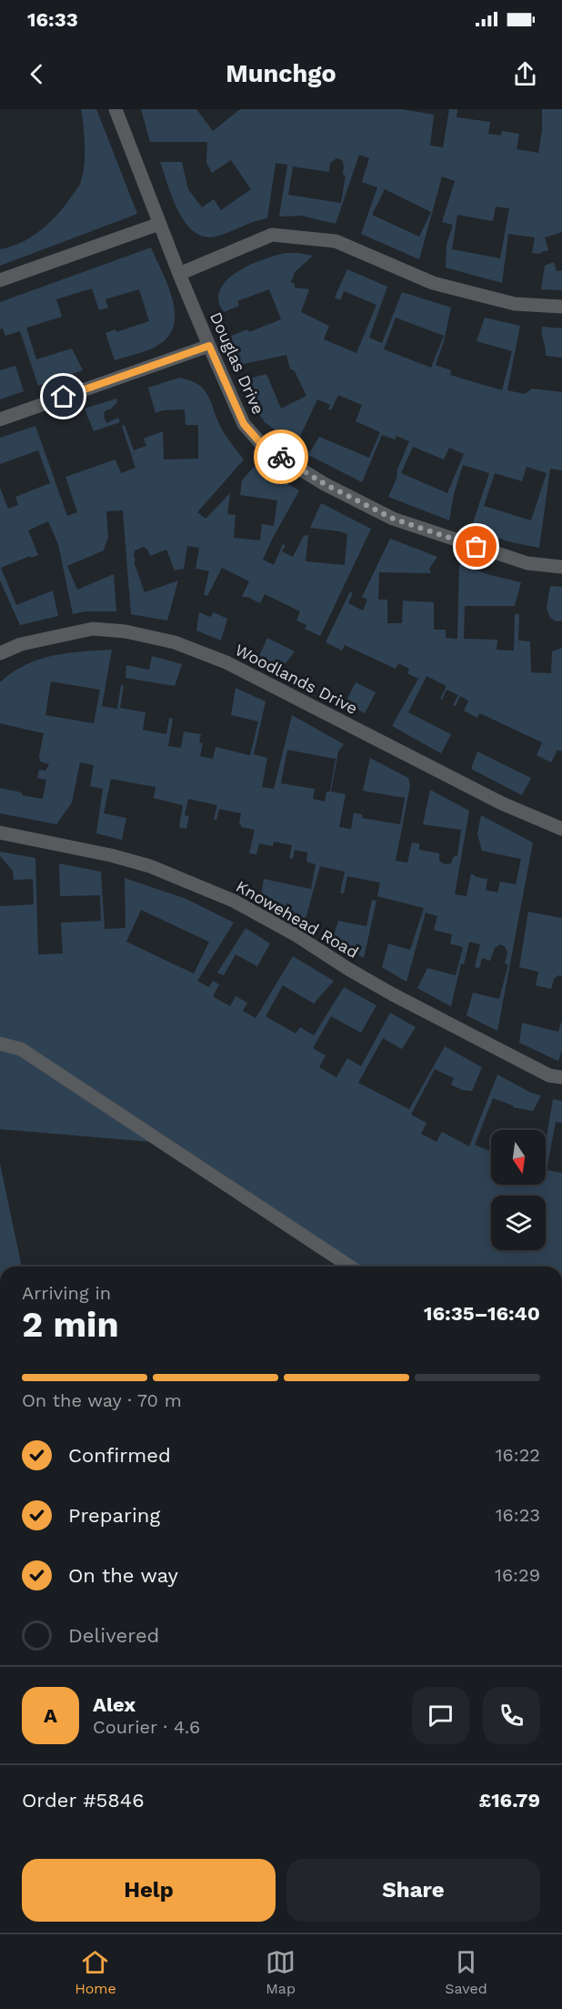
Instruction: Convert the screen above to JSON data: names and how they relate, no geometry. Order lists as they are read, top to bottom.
{
  "streets": {
    "street": ["Douglas Drive", "Woodlands Drive", "Knowehead Road"]
  },
  "north": "bottom",
  "page": {
    "status": "16:33",
    "header": "Munchgo",
    "heading": ["2 min", "Arriving in", "16:35–16:40"],
    "panel": [
      "Alex",
      "Courier · 4.6",
      "Order #5846",
      "£16.79"
    ],
    "bar": "On the way · 70 m",
    "list": [
      ["Confirmed", "16:22"],
      ["Preparing", "16:23"],
      ["On the way", "16:29"],
      "Delivered"
    ],
    "round": "A",
    "buttons": ["Help", "Share"],
    "tabs": ["Home", "Map", "Saved"]
  }
}
